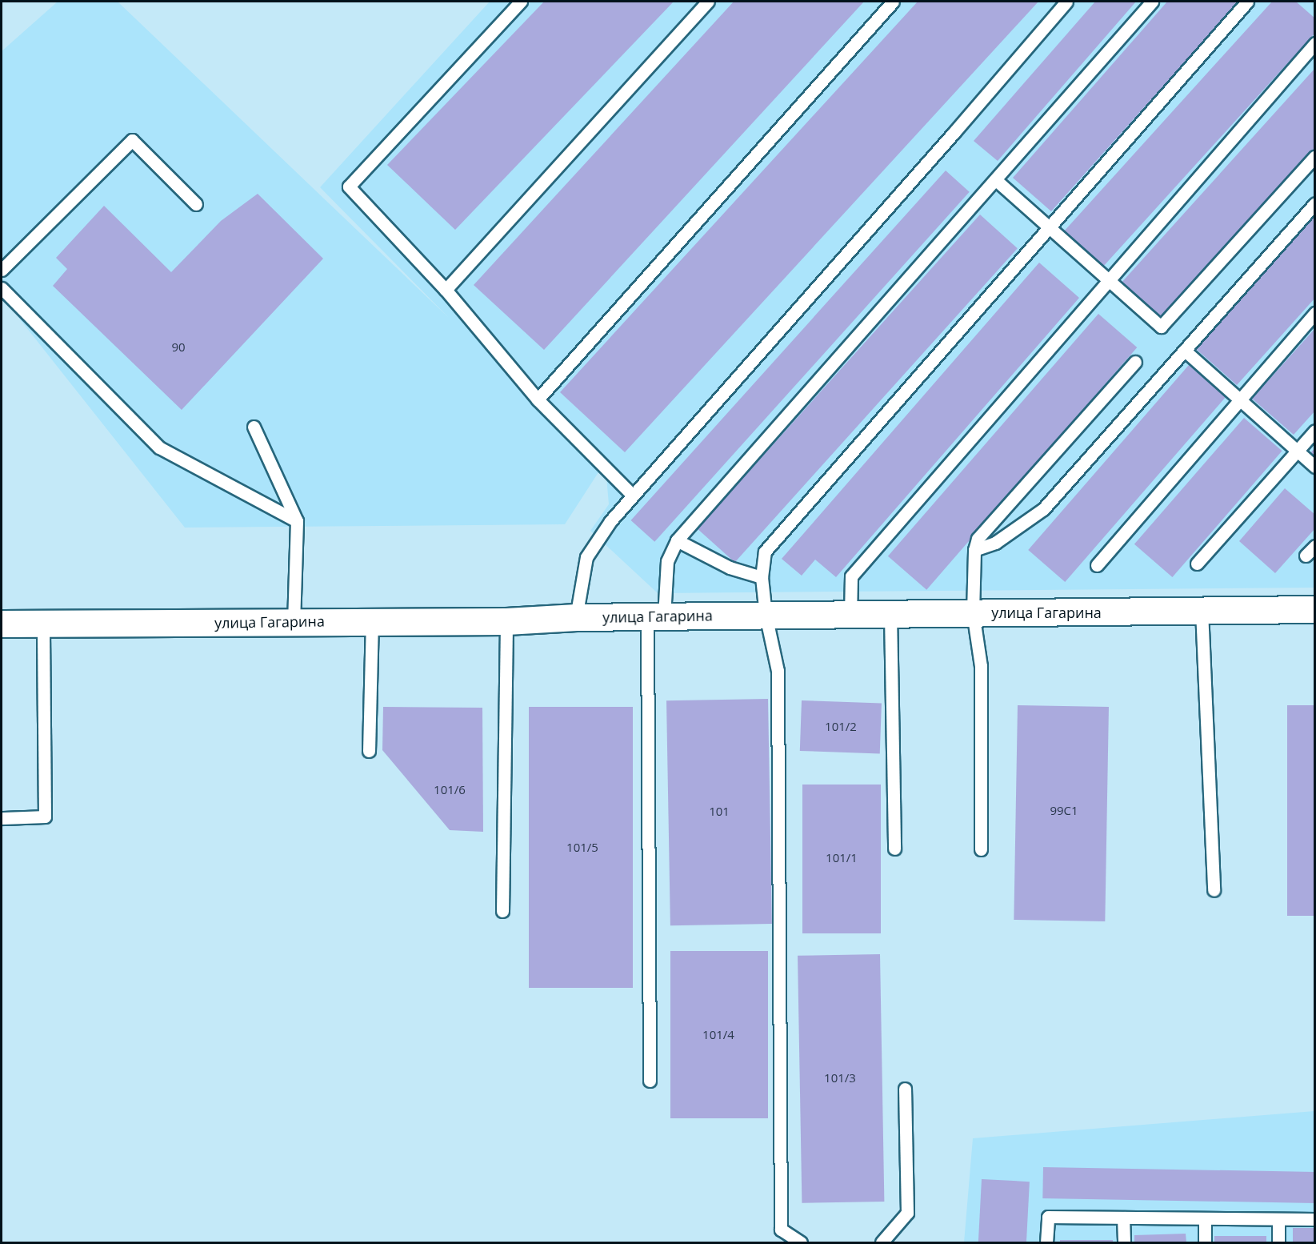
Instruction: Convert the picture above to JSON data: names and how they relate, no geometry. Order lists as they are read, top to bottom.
{
  "streets": {
    "street": ["улица Гагарина"]
  },
  "house_numbers": [
    "90",
    "101/2",
    "101/6",
    "99С1",
    "101",
    "101/5",
    "101/1",
    "101/4",
    "101/3"
  ]
}
